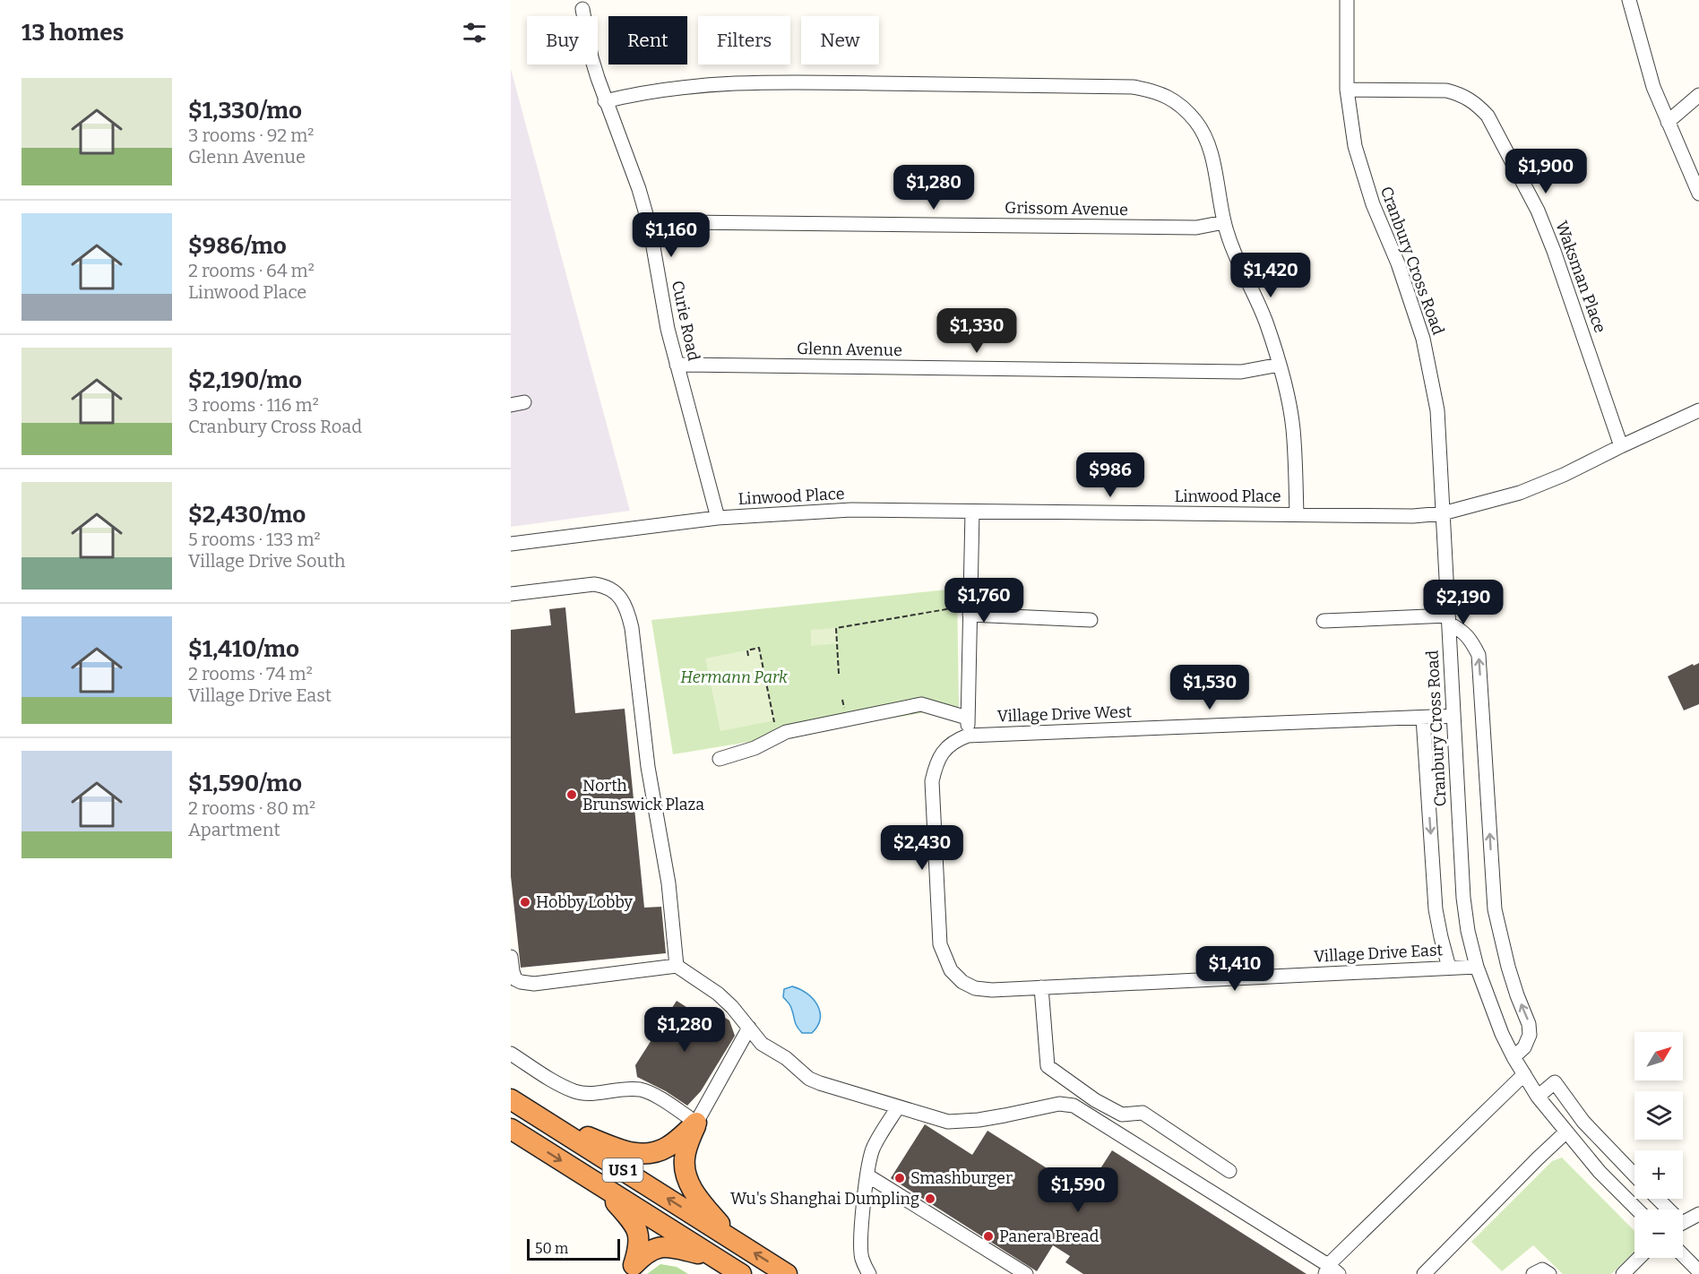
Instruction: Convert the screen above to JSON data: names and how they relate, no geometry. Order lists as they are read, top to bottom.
{
  "streets": {
    "highway": ["US 1"],
    "street": [
      "Grissom Avenue",
      "Cranbury Cross Road",
      "Waksman Place",
      "Curie Road",
      "Glenn Avenue",
      "Linwood Place",
      "Village Drive West",
      "Village Drive East"
    ]
  },
  "crossings": [
    ["Grissom Avenue", "Curie Road"],
    ["Cranbury Cross Road", "Waksman Place"],
    ["Cranbury Cross Road", "Linwood Place"],
    ["Cranbury Cross Road", "Village Drive West"],
    ["Cranbury Cross Road", "Village Drive East"],
    ["Waksman Place", "Linwood Place"],
    ["Curie Road", "Glenn Avenue"],
    ["Curie Road", "Linwood Place"],
    ["Village Drive West", "Village Drive East"]
  ],
  "parks": ["Hermann Park"],
  "places": [
    "North Brunswick Plaza",
    "Hobby Lobby",
    "Smashburger",
    "Wu's Shanghai Dumpling",
    "Panera Bread"
  ],
  "scale_bar": "50 m",
  "north": "top right",
  "page": {
    "heading": "13 homes",
    "chip": [
      "Buy",
      "Rent",
      "Filters",
      "New"
    ],
    "list": [
      {
        "name": "$1,330/mo",
        "note": "3 rooms · 92 m² · Glenn Avenue"
      },
      {
        "name": "$986/mo",
        "note": "2 rooms · 64 m² · Linwood Place"
      },
      {
        "name": "$2,190/mo",
        "note": "3 rooms · 116 m² · Cranbury Cross Road"
      },
      {
        "name": "$2,430/mo",
        "note": "5 rooms · 133 m² · Village Drive South"
      },
      {
        "name": "$1,410/mo",
        "note": "2 rooms · 74 m² · Village Drive East"
      },
      {
        "name": "$1,590/mo",
        "note": "2 rooms · 80 m² · Apartment"
      }
    ],
    "price": [
      "$1,900",
      "$1,280",
      "$1,160",
      "$1,420",
      "$1,330",
      "$986",
      "$1,760",
      "$2,190",
      "$1,530",
      "$2,430",
      "$1,410",
      "$1,280",
      "$1,590"
    ],
    "map_buttons": ["+", "−"],
    "scale": "50 m"
  }
}
